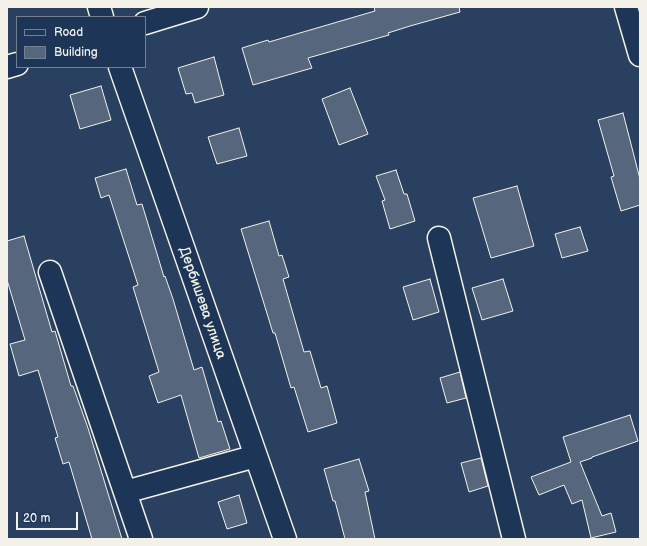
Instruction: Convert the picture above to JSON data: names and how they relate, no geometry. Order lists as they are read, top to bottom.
{
  "streets": {
    "street": ["Дербишева улица"]
  },
  "legend": ["Road", "Building"],
  "scale_bar": "20 m"
}
